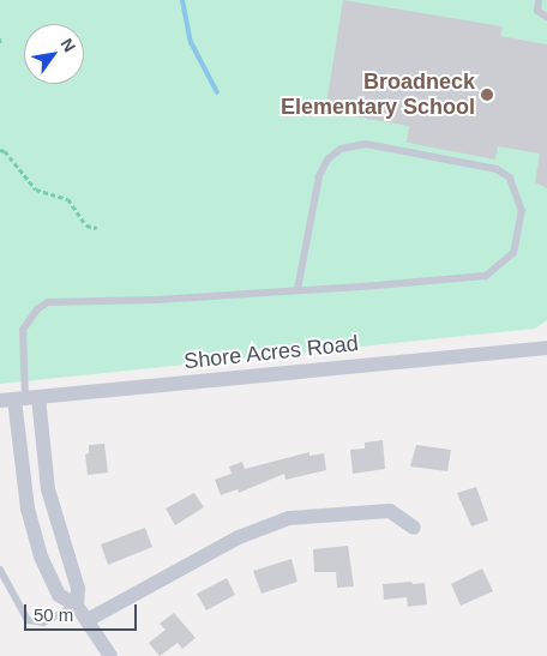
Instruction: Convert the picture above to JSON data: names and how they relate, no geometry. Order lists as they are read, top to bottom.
{
  "streets": {
    "street": ["Shore Acres Road"]
  },
  "places": ["Broadneck Elementary School"],
  "scale_bar": "50 m",
  "north": "top right"
}
